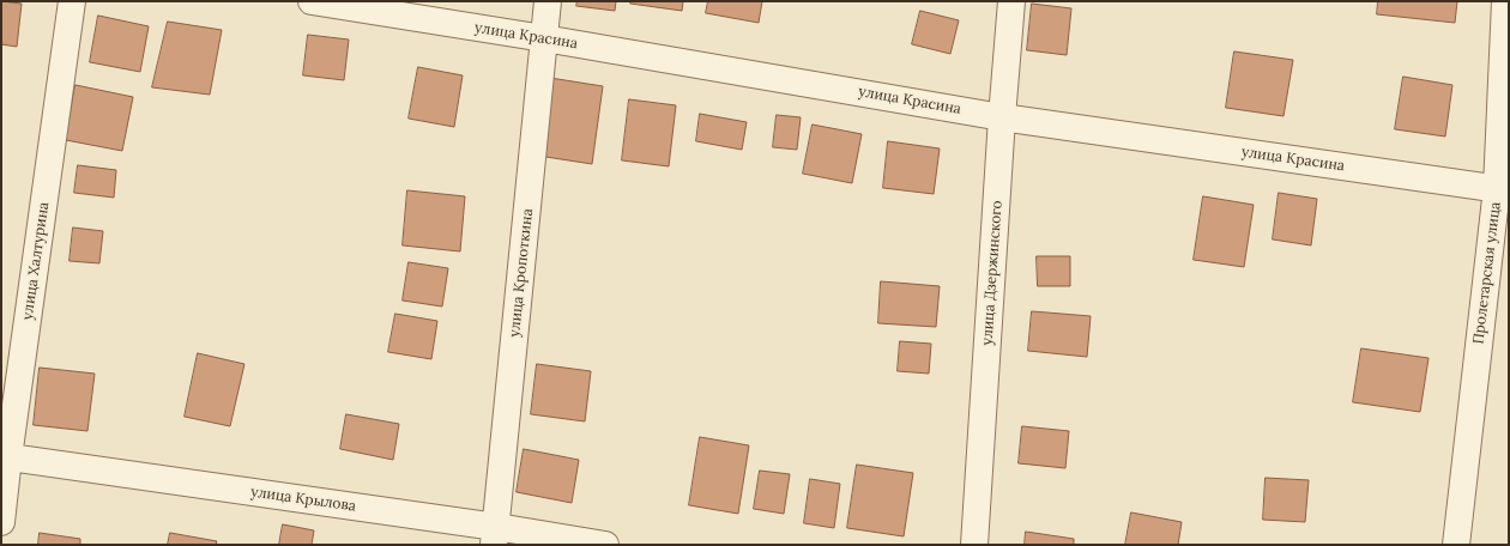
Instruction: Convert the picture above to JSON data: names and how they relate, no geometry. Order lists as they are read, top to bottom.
{
  "streets": {
    "street": [
      "улица Красина",
      "улица Халтурина",
      "улица Кропоткина",
      "улица Дзержинского",
      "Пролетарская улица",
      "улица Крылова"
    ]
  },
  "crossings": [
    ["улица Красина", "улица Кропоткина"],
    ["улица Красина", "улица Дзержинского"],
    ["улица Красина", "Пролетарская улица"],
    ["улица Халтурина", "улица Крылова"],
    ["улица Кропоткина", "улица Крылова"]
  ]
}
